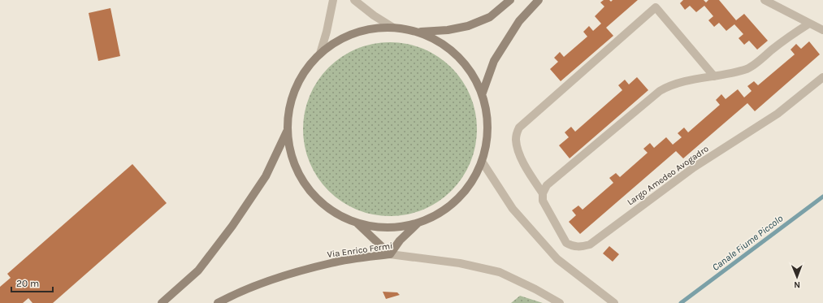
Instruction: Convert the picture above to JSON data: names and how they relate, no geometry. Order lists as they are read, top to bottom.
{
  "streets": {
    "main road": ["Via Enrico Fermi"],
    "street": ["Largo Amedeo Avogadro"]
  },
  "water": ["Canale Fiume Piccolo"],
  "scale_bar": "20 m",
  "north": "bottom"
}
